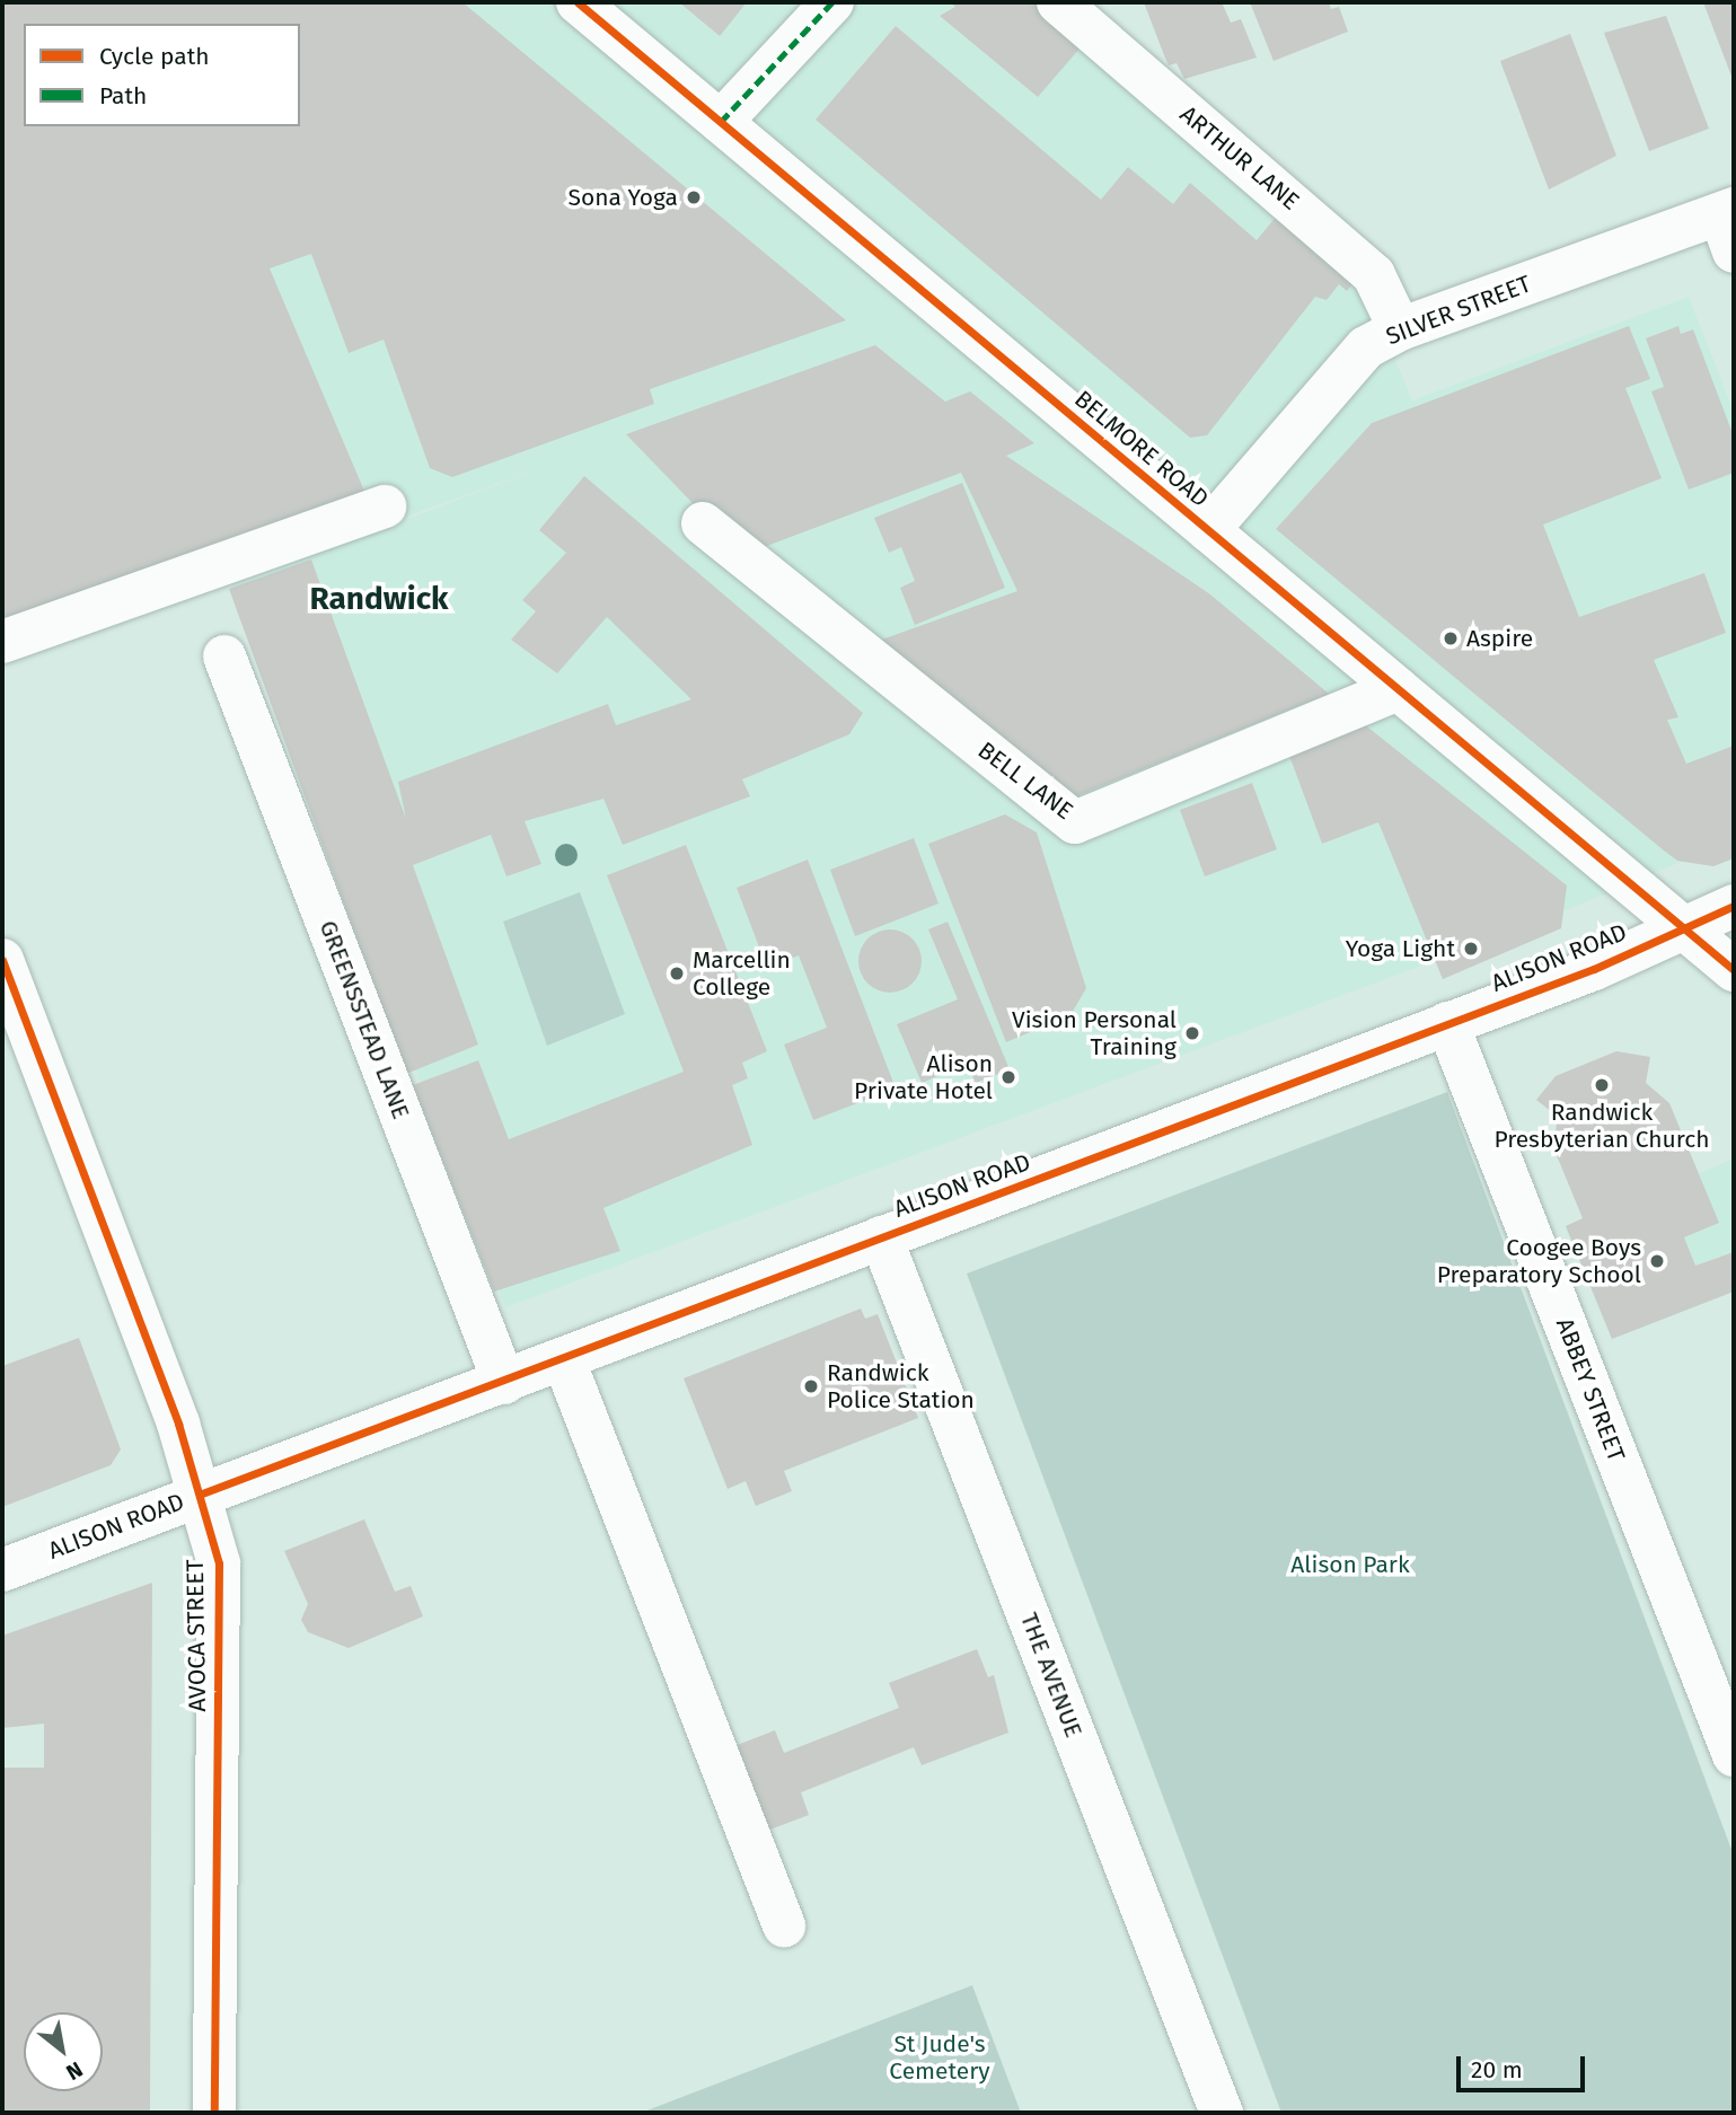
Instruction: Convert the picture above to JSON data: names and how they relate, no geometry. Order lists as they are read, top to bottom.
{
  "streets": {
    "street": [
      "ARTHUR LANE",
      "SILVER STREET",
      "BELMORE ROAD",
      "BELL LANE",
      "ALISON ROAD",
      "GREENSSTEAD LANE",
      "ABBEY STREET",
      "AVOCA STREET",
      "THE AVENUE"
    ]
  },
  "crossings": [
    ["ARTHUR LANE", "SILVER STREET"],
    ["SILVER STREET", "BELMORE ROAD"],
    ["BELMORE ROAD", "BELL LANE"],
    ["BELMORE ROAD", "ALISON ROAD"],
    ["ALISON ROAD", "GREENSSTEAD LANE"],
    ["ALISON ROAD", "ABBEY STREET"],
    ["ALISON ROAD", "AVOCA STREET"],
    ["ALISON ROAD", "THE AVENUE"]
  ],
  "districts": ["Randwick"],
  "parks": ["Alison Park", "St Jude's Cemetery"],
  "places": [
    "Sona Yoga",
    "Aspire",
    "Yoga Light",
    "Marcellin College",
    "Vision Personal Training",
    "Alison Private Hotel",
    "Randwick Presbyterian Church",
    "Coogee Boys Preparatory School",
    "Randwick Police Station"
  ],
  "legend": ["Cycle path", "Path"],
  "scale_bar": "20 m",
  "north": "bottom right"
}
